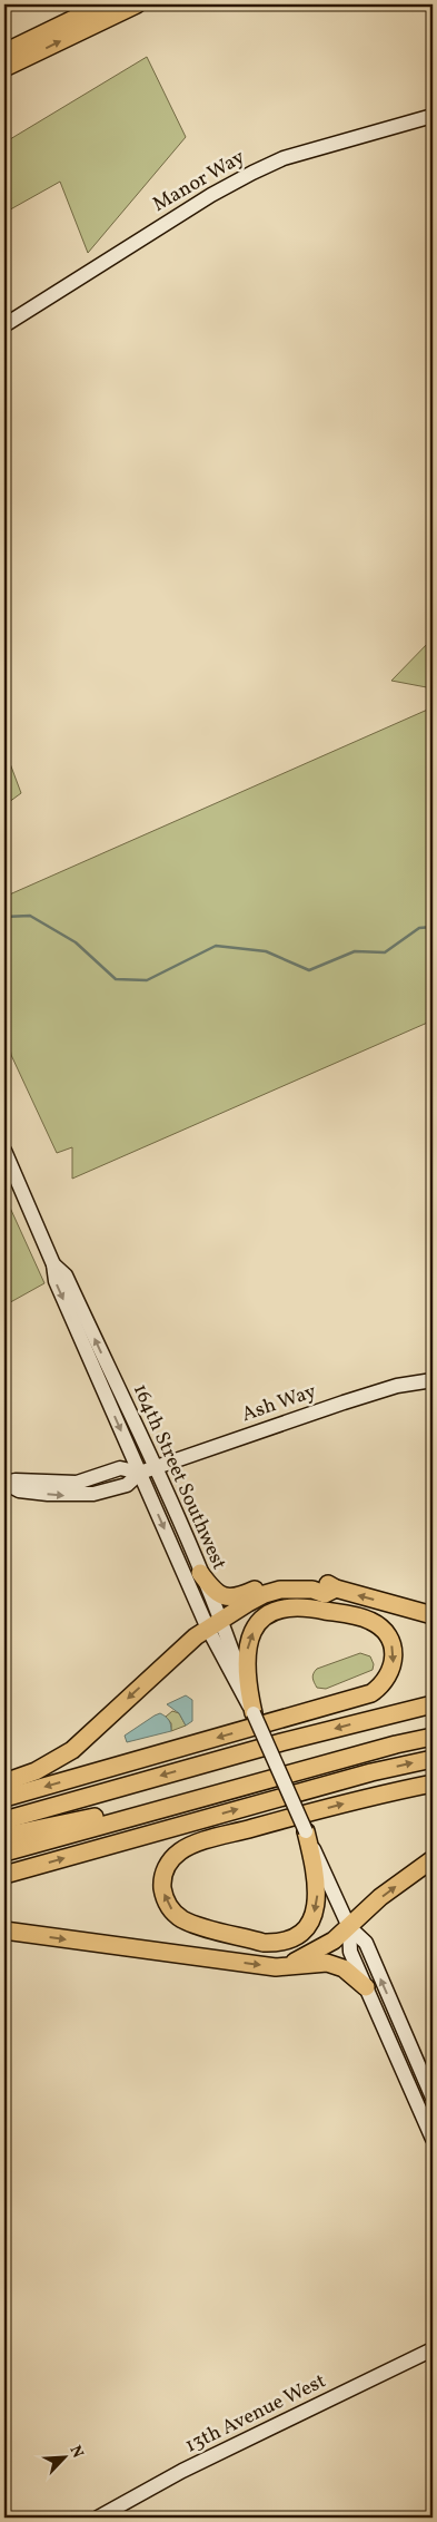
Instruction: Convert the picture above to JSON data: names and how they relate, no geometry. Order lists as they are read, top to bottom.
{
  "streets": {
    "main road": [
      "Manor Way",
      "Ash Way",
      "164th Street Southwest",
      "13th Avenue West"
    ]
  },
  "crossings": [
    ["Ash Way", "164th Street Southwest"]
  ],
  "north": "top right"
}
